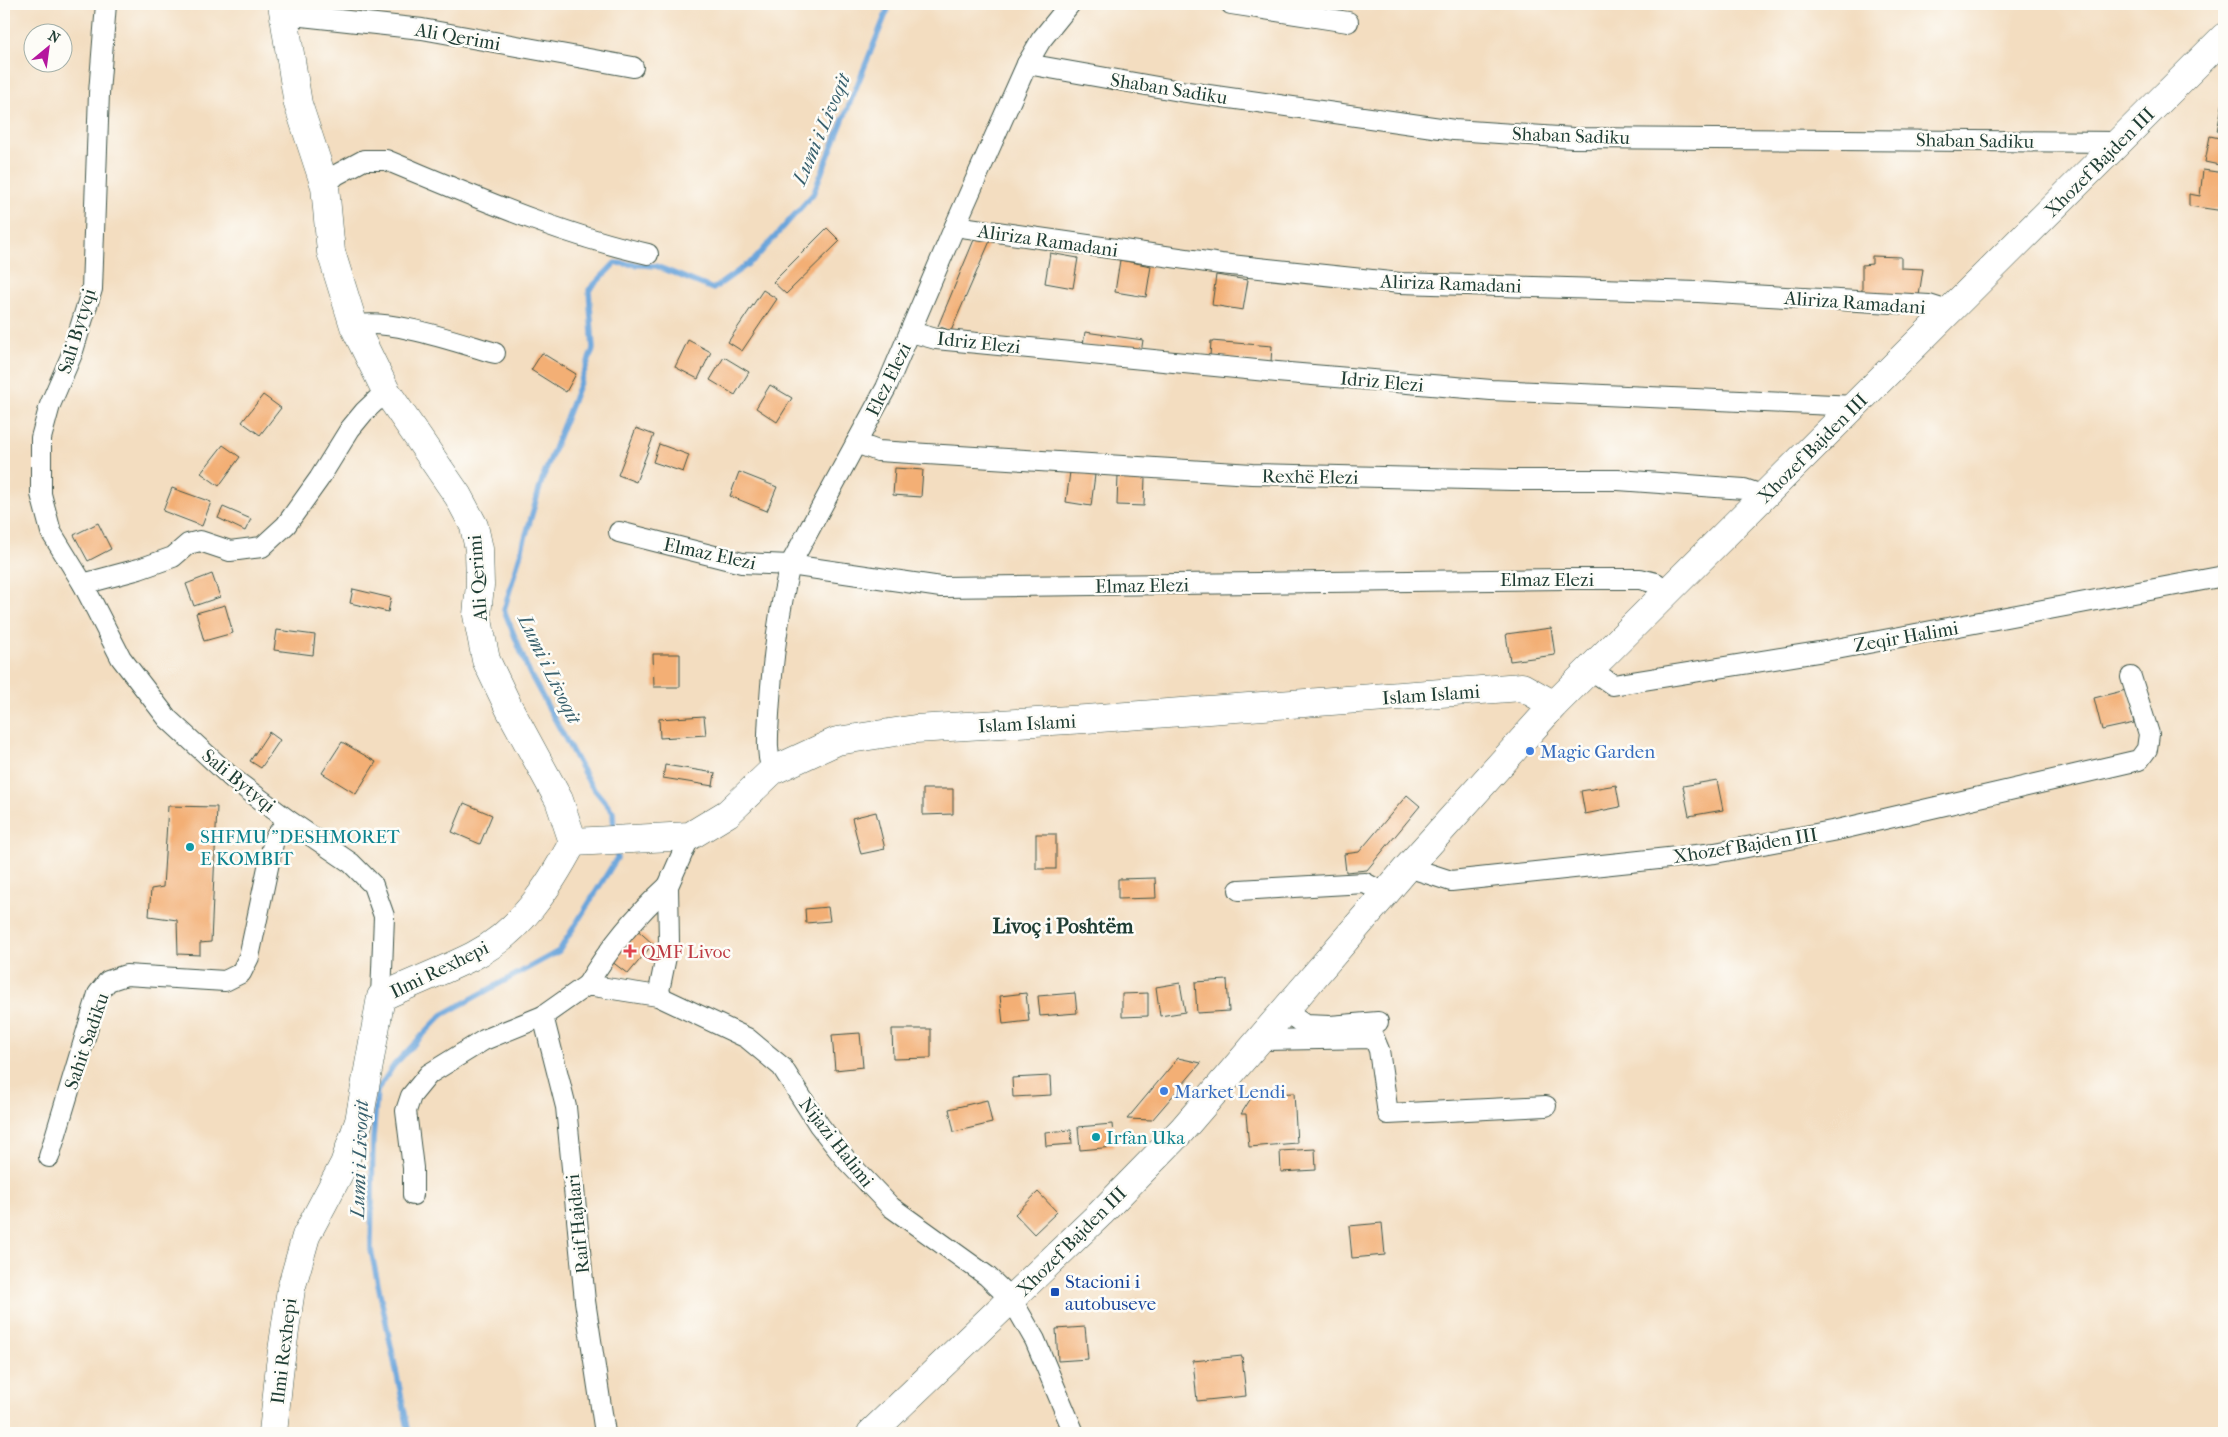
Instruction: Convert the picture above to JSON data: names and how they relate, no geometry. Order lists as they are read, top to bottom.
{
  "streets": {
    "street": [
      "Ali Qerimi",
      "Shaban Sadiku",
      "Xhozef Bajden III",
      "Aliriza Ramadani",
      "Sali Bytyqi",
      "Idriz Elezi",
      "Elez Elezi",
      "Rexhë Elezi",
      "Elmaz Elezi",
      "Zeqir Halimi",
      "Islam Islami",
      "Ilmi Rexhepi",
      "Sahit Sadiku",
      "Nijazi Halimi",
      "Raif Hajdari"
    ]
  },
  "crossings": [
    ["Ali Qerimi", "Ilmi Rexhepi"],
    ["Shaban Sadiku", "Xhozef Bajden III"],
    ["Shaban Sadiku", "Elez Elezi"],
    ["Xhozef Bajden III", "Aliriza Ramadani"],
    ["Xhozef Bajden III", "Idriz Elezi"],
    ["Xhozef Bajden III", "Rexhë Elezi"],
    ["Xhozef Bajden III", "Elmaz Elezi"],
    ["Xhozef Bajden III", "Zeqir Halimi"],
    ["Xhozef Bajden III", "Islam Islami"],
    ["Xhozef Bajden III", "Nijazi Halimi"],
    ["Aliriza Ramadani", "Elez Elezi"],
    ["Sali Bytyqi", "Ilmi Rexhepi"],
    ["Sali Bytyqi", "Sahit Sadiku"],
    ["Idriz Elezi", "Elez Elezi"],
    ["Elez Elezi", "Rexhë Elezi"],
    ["Elez Elezi", "Elmaz Elezi"],
    ["Elez Elezi", "Islam Islami"]
  ],
  "districts": ["Livoç i Poshtëm"],
  "water": ["Lumi i Livoqit"],
  "places": {
    "other": [
      "Magic Garden",
      "SHFMU \"DESHMORET E KOMBIT",
      "Market Lendi",
      "Irfan Uka"
    ],
    "health": ["QMF Livoc"],
    "transit": ["Stacioni i autobuseve"]
  },
  "north": "top right"
}
